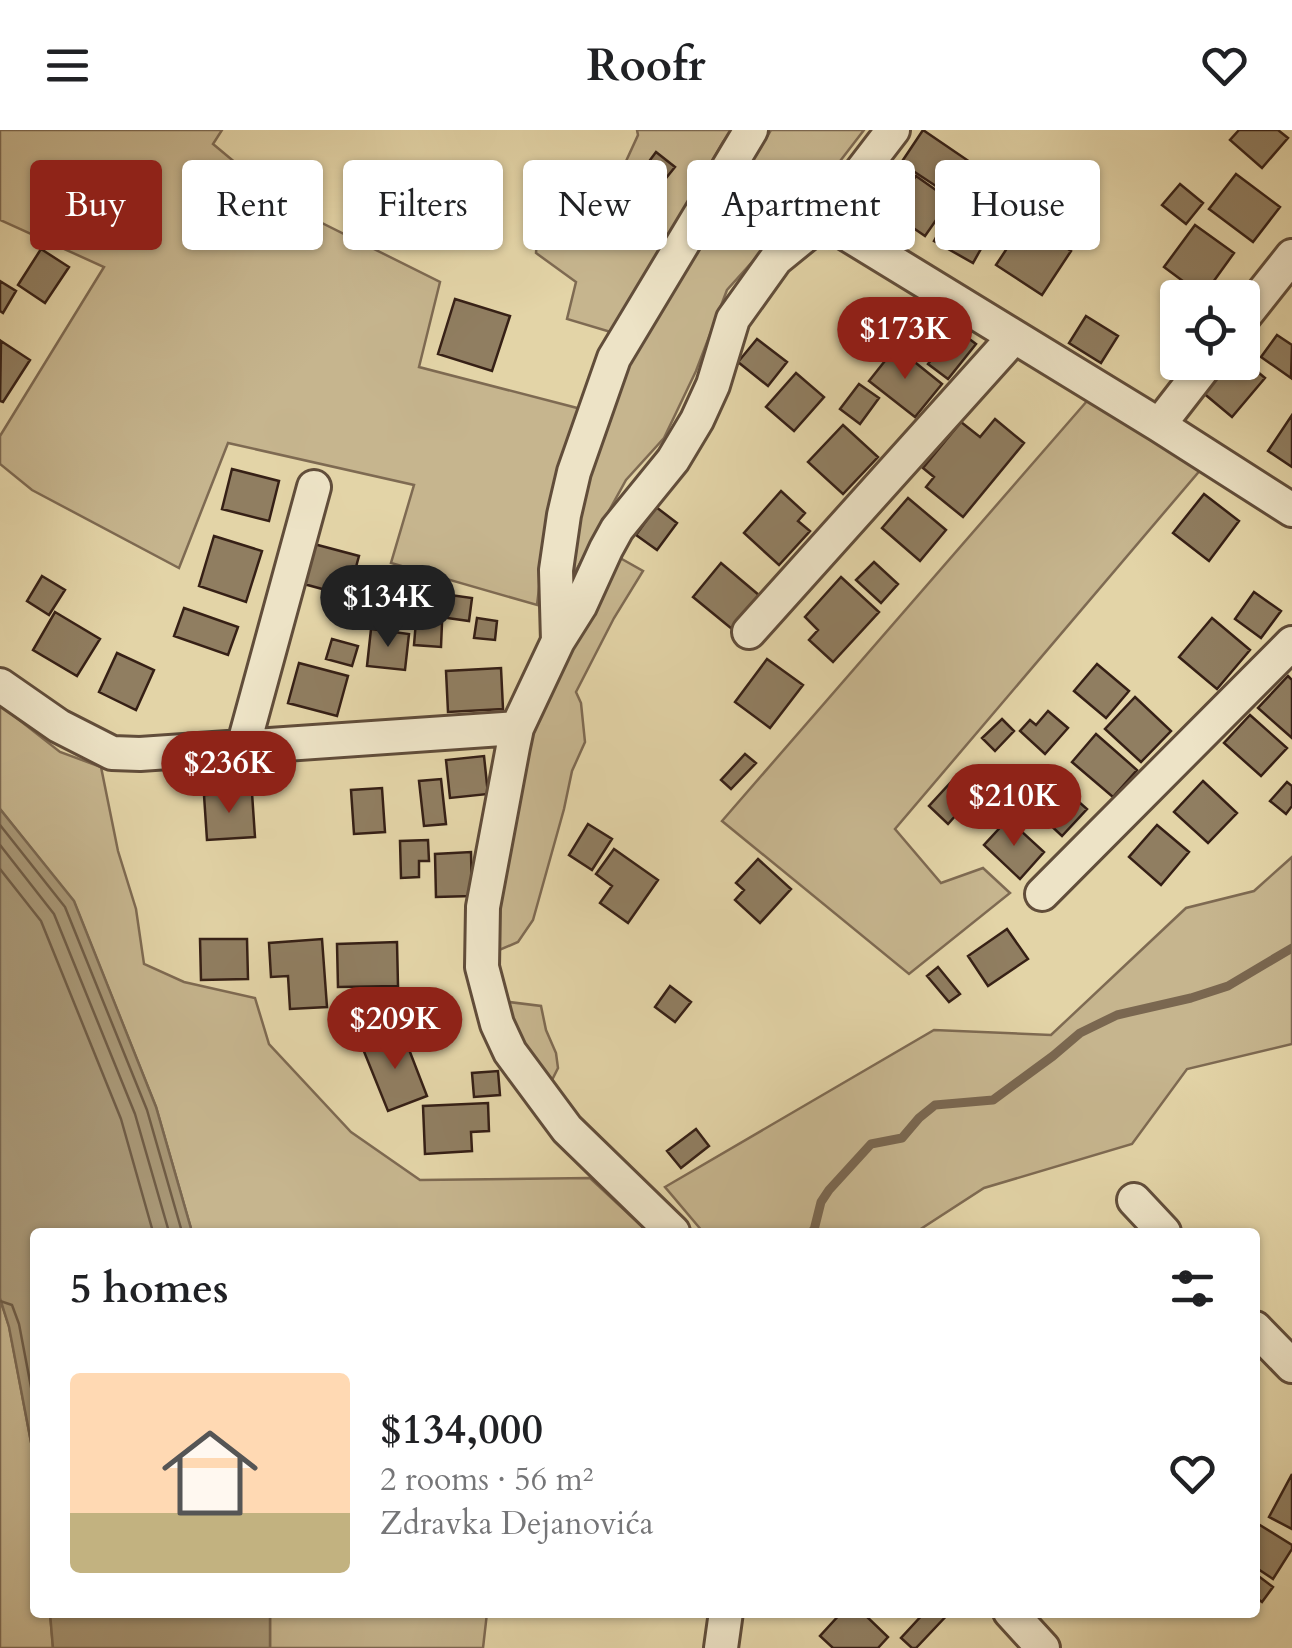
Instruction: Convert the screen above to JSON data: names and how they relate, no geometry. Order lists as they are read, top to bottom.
{
  "page": {
    "header": "Roofr",
    "chip": [
      "Buy",
      "Rent",
      "Filters",
      "New",
      "Apartment",
      "House"
    ],
    "price": [
      "$173K",
      "$134K",
      "$236K",
      "$210K",
      "$209K"
    ],
    "heading": "5 homes",
    "list": [
      {
        "name": "$134,000",
        "note": "2 rooms · 56 m² · Zdravka Dejanovića"
      }
    ]
  }
}
